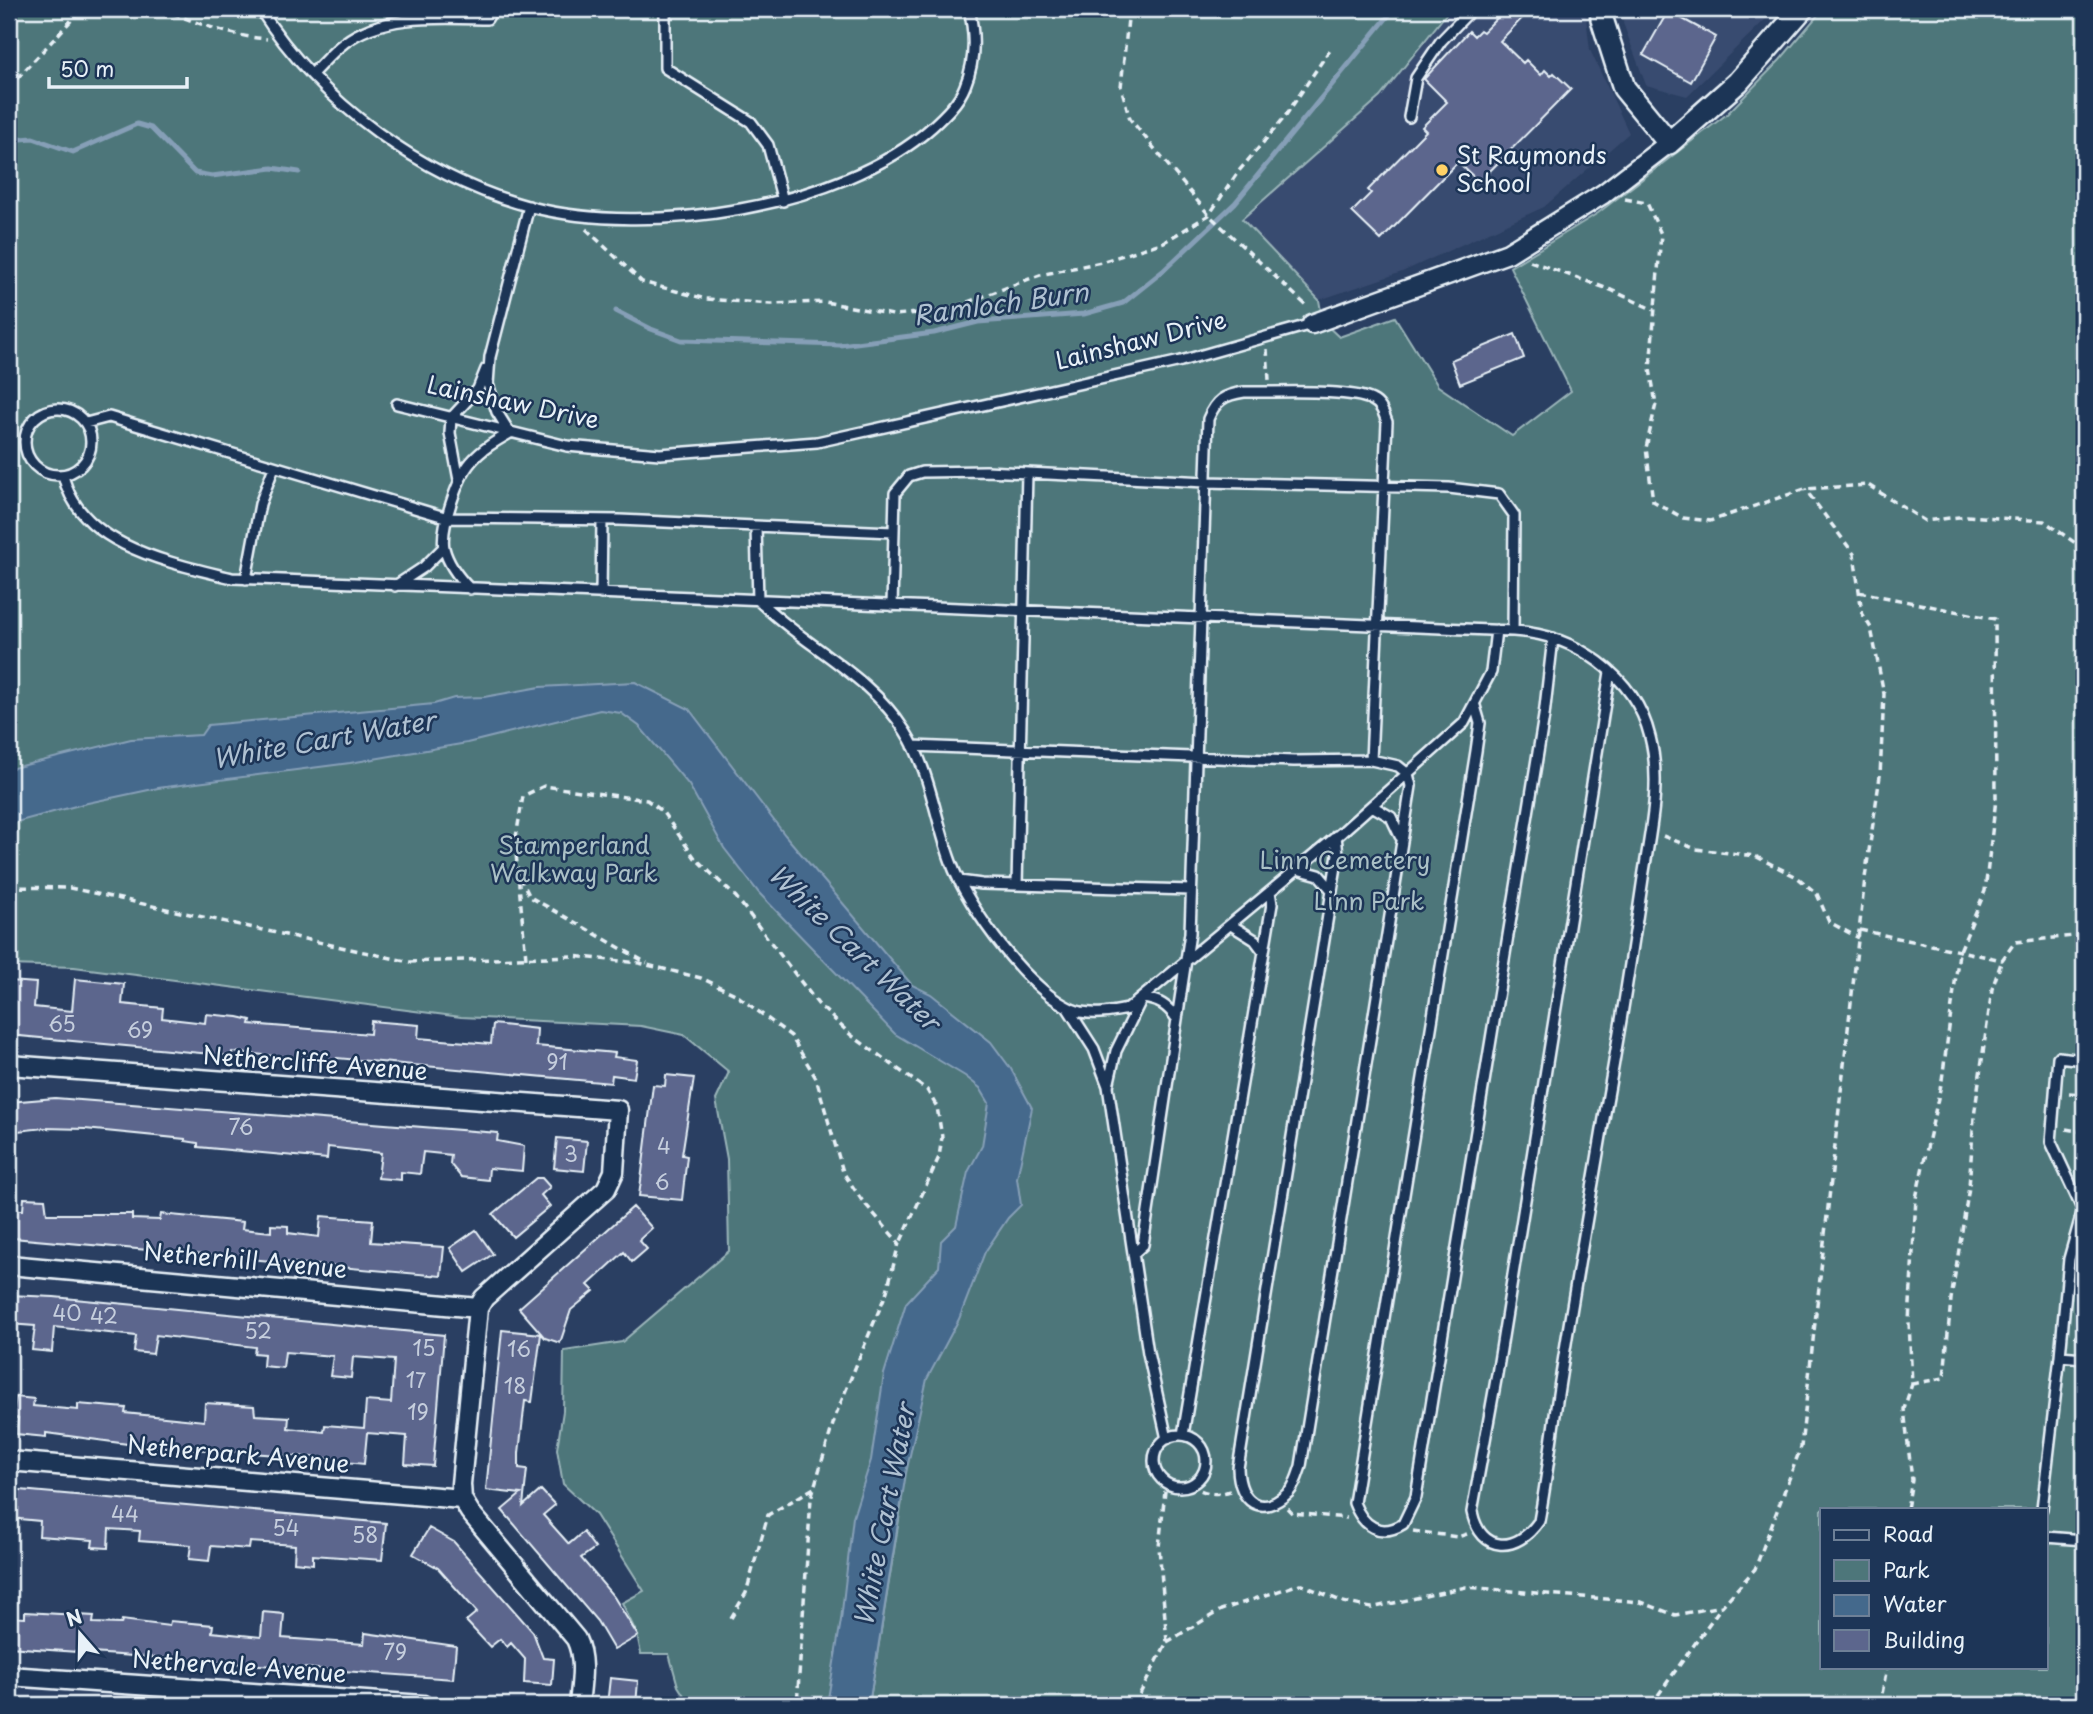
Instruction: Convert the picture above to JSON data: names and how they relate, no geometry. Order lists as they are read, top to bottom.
{
  "streets": {
    "street": [
      "Lainshaw Drive",
      "Nethercliffe Avenue",
      "Netherhill Avenue",
      "Netherpark Avenue",
      "Nethervale Avenue"
    ]
  },
  "crossings": [
    ["Nethercliffe Avenue", "Netherhill Avenue"]
  ],
  "water": ["Ramloch Burn", "White Cart Water"],
  "parks": ["Stamperland Walkway Park", "Linn Cemetery", "Linn Park"],
  "places": ["St Raymonds School"],
  "house_numbers": [
    "65",
    "69",
    "91",
    "76",
    "4",
    "3",
    "6",
    "40",
    "42",
    "52",
    "15",
    "16",
    "17",
    "18",
    "19",
    "44",
    "54",
    "58",
    "79"
  ],
  "legend": [
    "Road",
    "Park",
    "Water",
    "Building"
  ],
  "scale_bar": "50 m",
  "north": "top"
}
